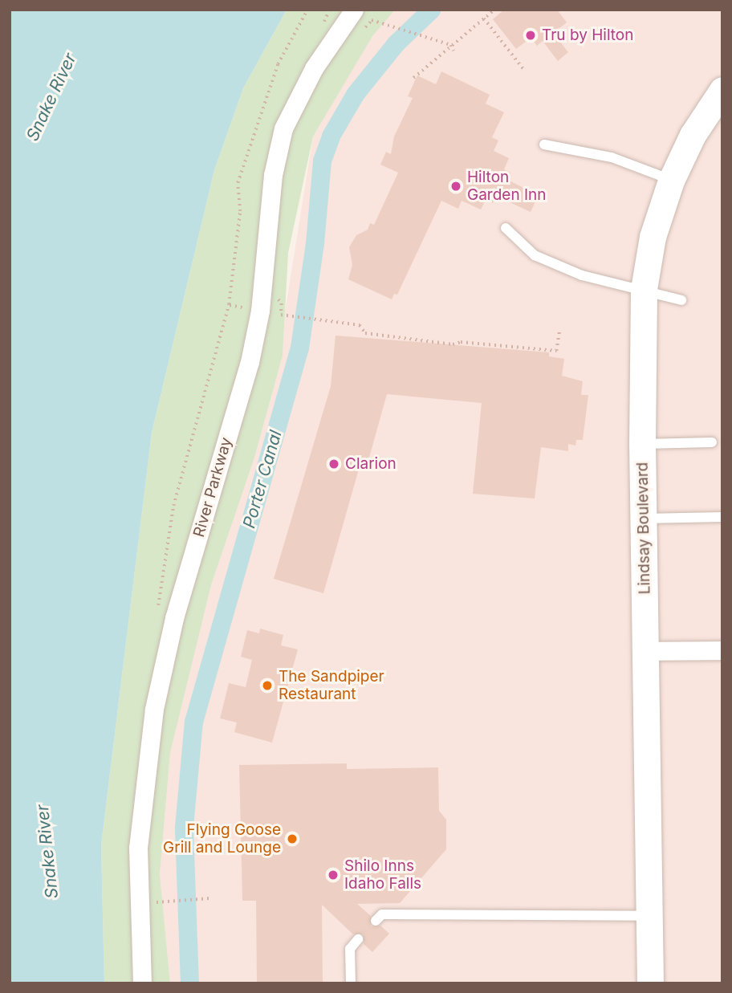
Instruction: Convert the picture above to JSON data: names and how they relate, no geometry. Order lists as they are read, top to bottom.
{
  "streets": {
    "street": ["River Parkway", "Lindsay Boulevard"]
  },
  "water": ["Snake River", "Porter Canal"],
  "places": [
    "Tru by Hilton",
    "Hilton Garden Inn",
    "Clarion",
    "The Sandpiper Restaurant",
    "Flying Goose Grill and Lounge",
    "Shilo Inns Idaho Falls"
  ]
}
